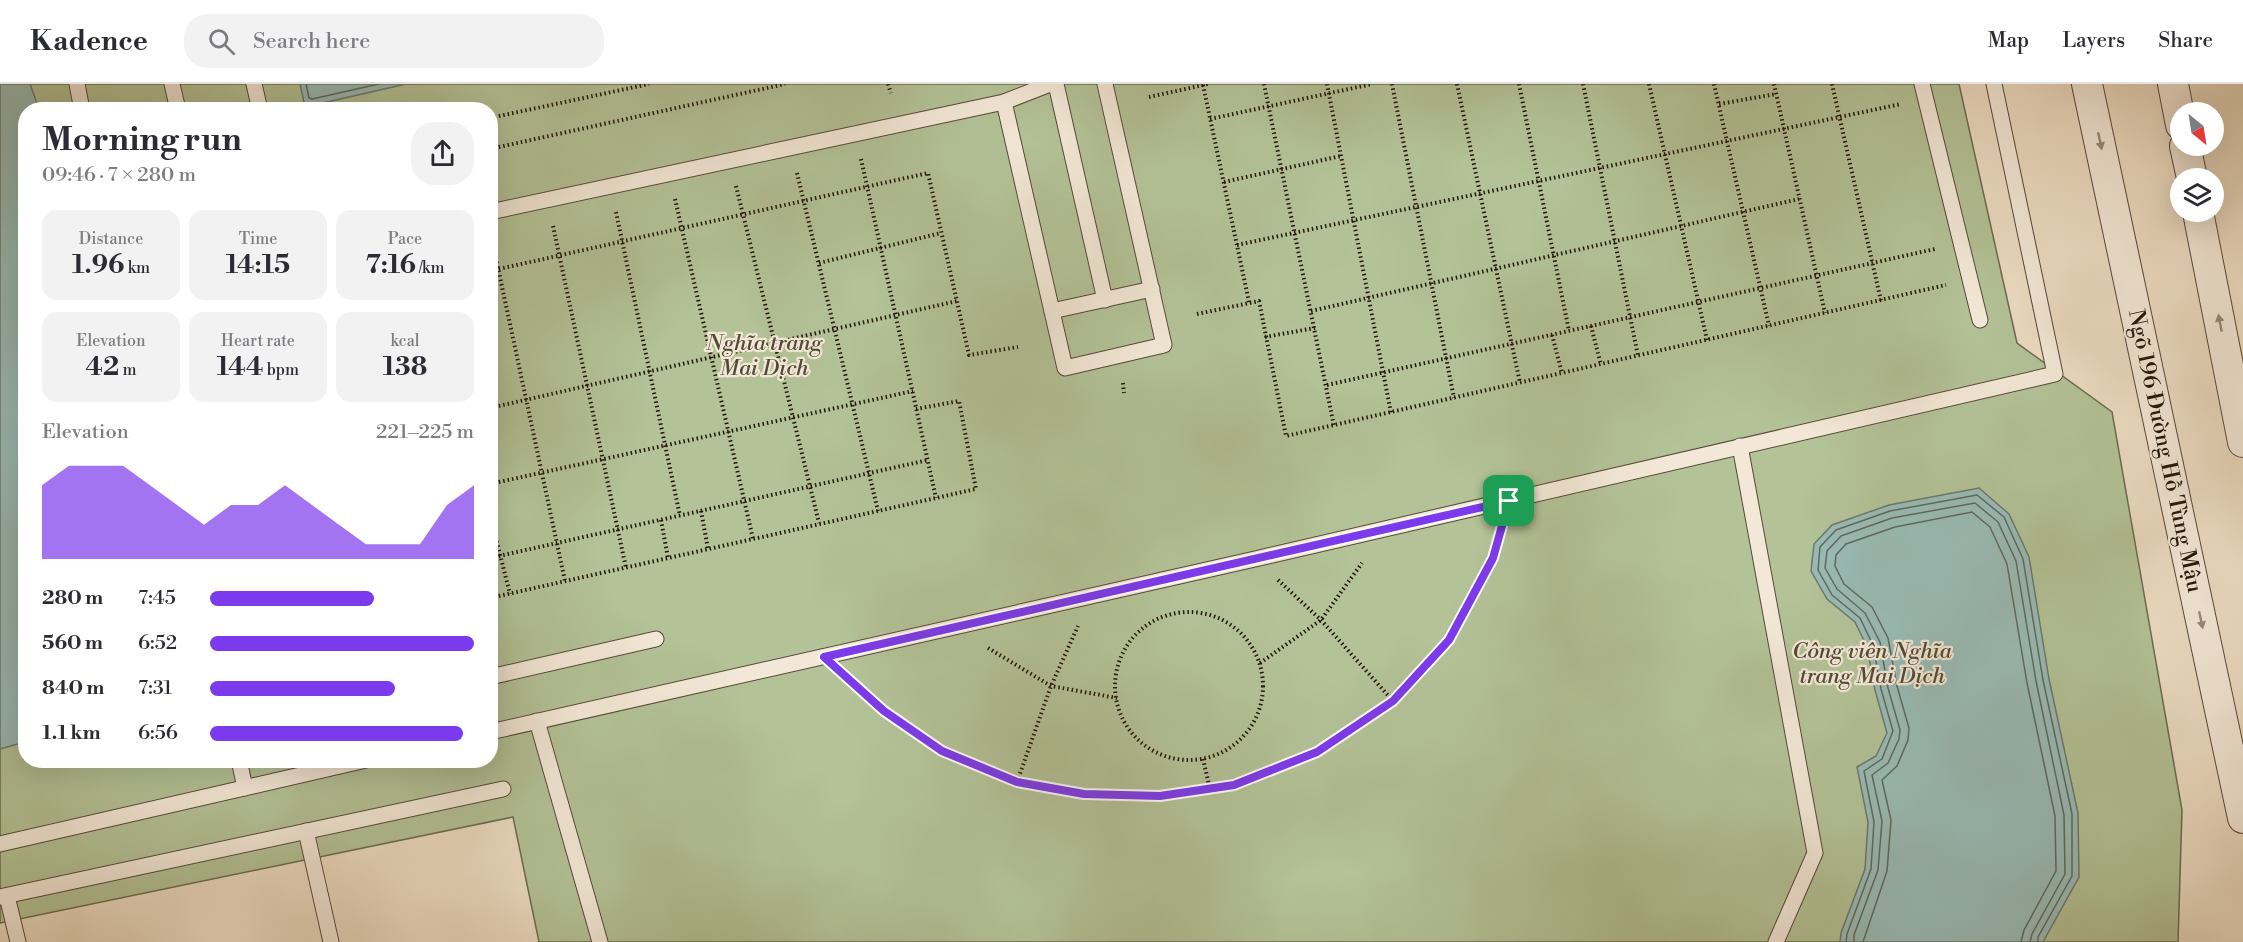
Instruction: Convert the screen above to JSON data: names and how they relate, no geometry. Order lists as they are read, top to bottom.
{
  "streets": {
    "street": ["Ngõ 196 Đường Hồ Tùng Mậu"]
  },
  "parks": ["Nghĩa trang Mai Dịch", "Công viên Nghĩa trang Mai Dịch"],
  "north": "bottom right",
  "page": {
    "header": "Kadence",
    "search": "Search here",
    "nav": ["Map", "Layers", "Share"],
    "heading": ["Morning run", "09:46 · 7 × 280 m"],
    "stats": [
      ["Distance", "1.96 km"],
      ["Time", "14:15"],
      ["Pace", "7:16 /km"],
      ["Elevation", "42 m"],
      ["Heart rate", "144 bpm"],
      ["kcal", "138"]
    ],
    "chart": ["Elevation", "221–225 m"],
    "list": [
      {
        "name": "280 m",
        "note": "7:45"
      },
      {
        "name": "560 m",
        "note": "6:52"
      },
      {
        "name": "840 m",
        "note": "7:31"
      },
      {
        "name": "1.1 km",
        "note": "6:56"
      }
    ]
  }
}
